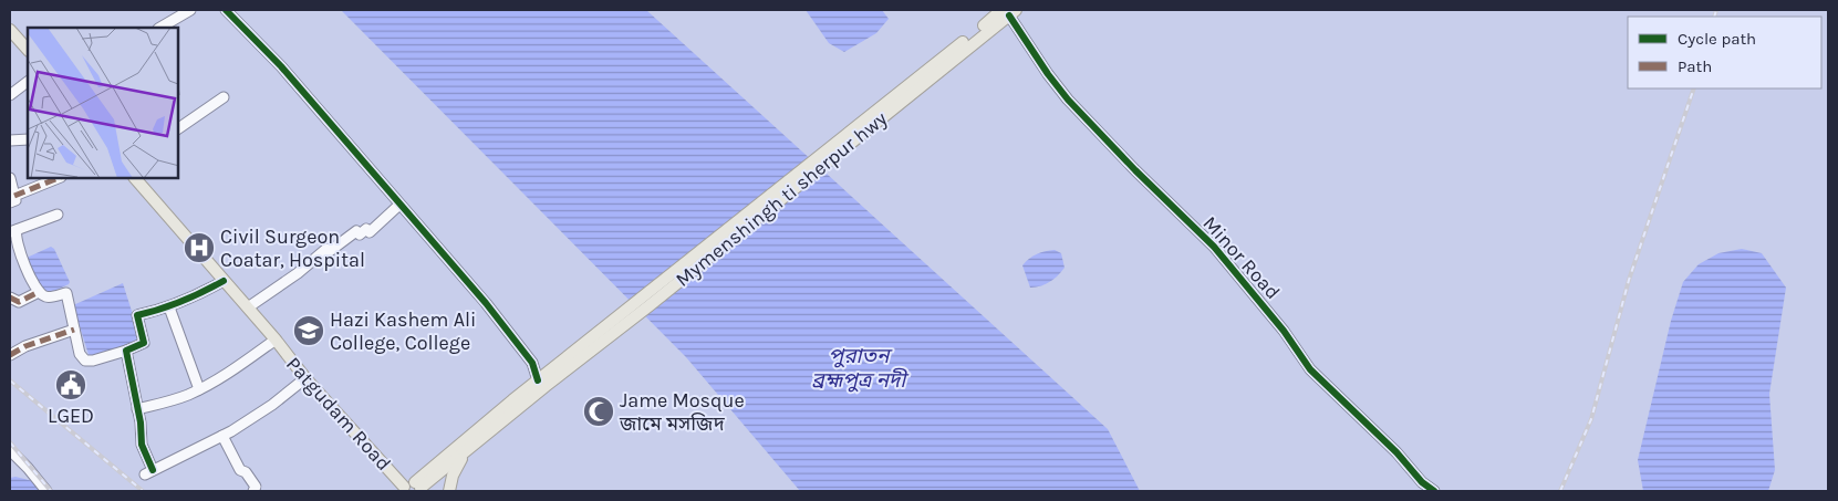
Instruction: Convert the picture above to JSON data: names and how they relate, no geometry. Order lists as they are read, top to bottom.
{
  "streets": {
    "main road": ["Mymenshingh ti sherpur hwy", "Patgudam Road"],
    "street": ["Minor Road"]
  },
  "crossings": [
    ["Mymenshingh ti sherpur hwy", "Minor Road"]
  ],
  "water": ["পুরাতন ব্রহ্মপুত্র নদী"],
  "places": {
    "hospital": ["Civil Surgeon Coatar, Hospital"],
    "school or university": ["Hazi Kashem Ali College, College"],
    "public building": ["LGED"],
    "mosque": ["Jame Mosque জামে মসজিদ"]
  },
  "legend": ["Cycle path", "Path"]
}
